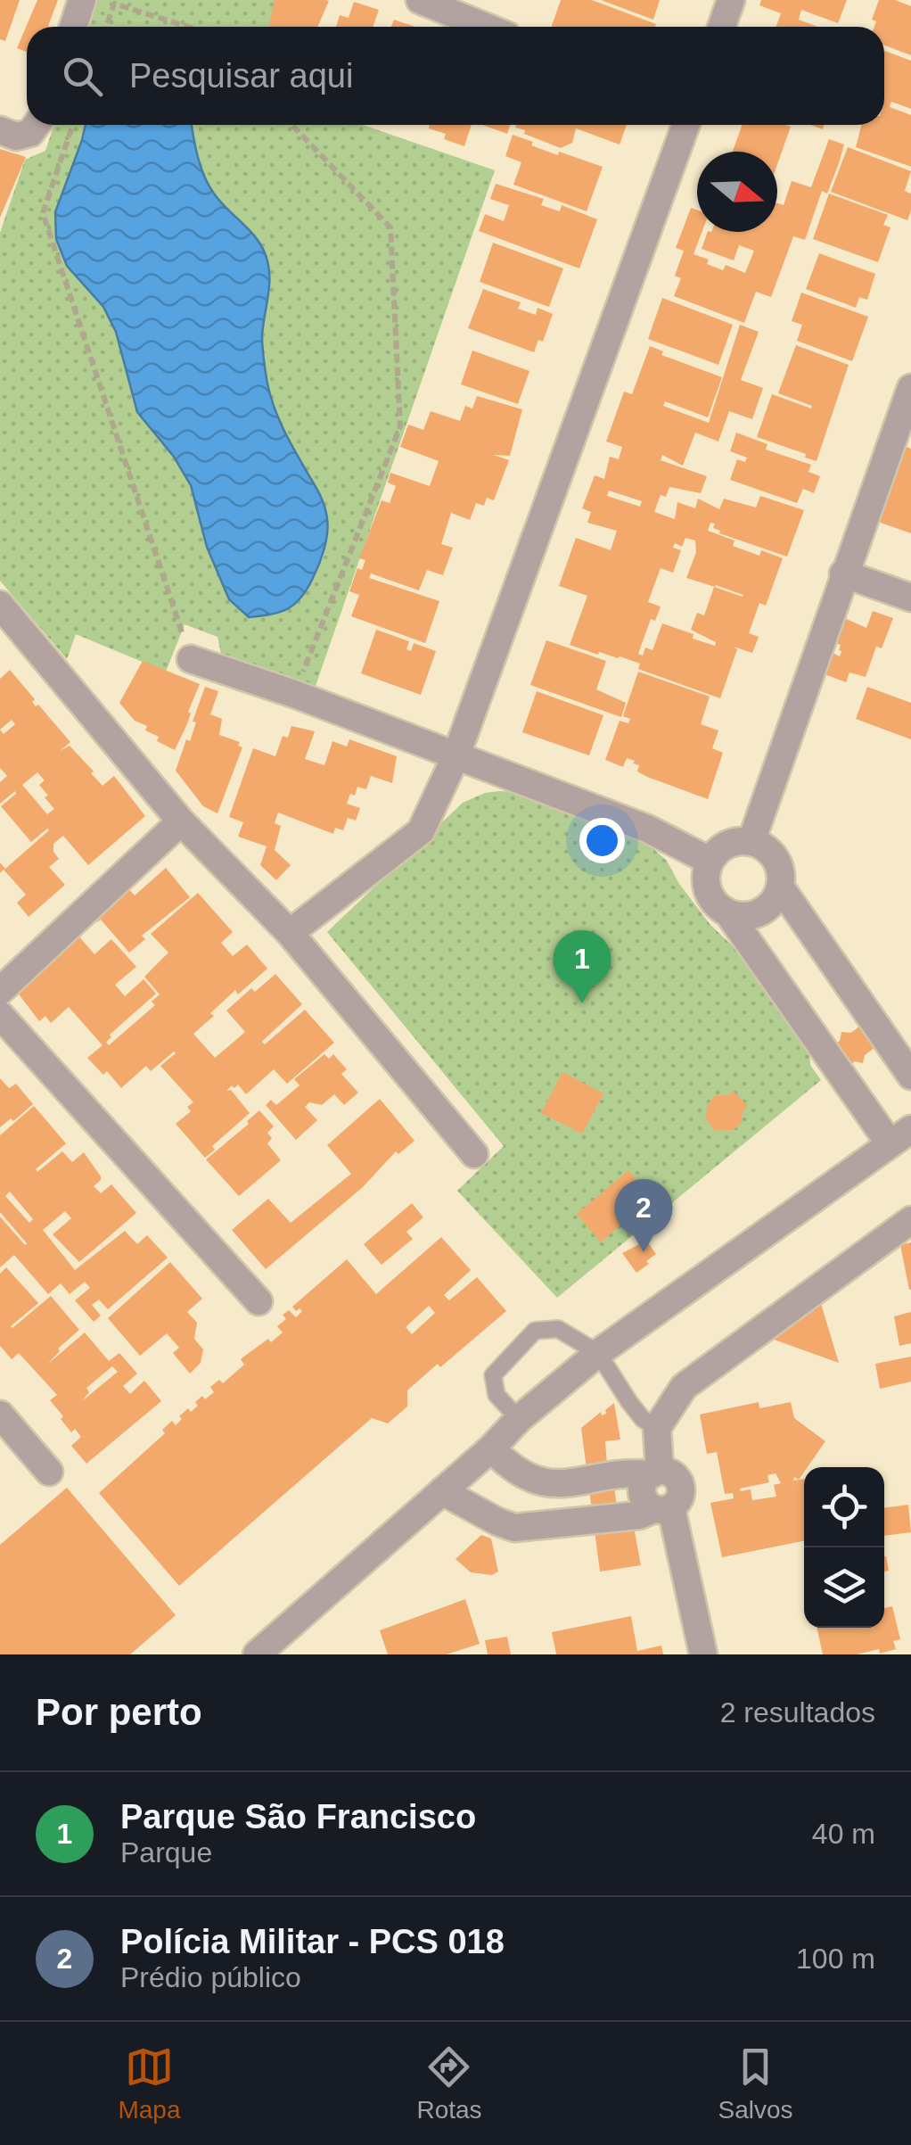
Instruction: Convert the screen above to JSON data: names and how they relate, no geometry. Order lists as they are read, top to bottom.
{
  "north": "right",
  "page": {
    "search": "Pesquisar aqui",
    "pins": ["1", "2"],
    "heading": ["Por perto", "2 resultados"],
    "list": [
      {
        "mark": "1",
        "name": "Parque São Francisco",
        "note": "Parque",
        "value": "40 m"
      },
      {
        "mark": "2",
        "name": "Polícia Militar - PCS 018",
        "note": "Prédio público",
        "value": "100 m"
      }
    ],
    "nav": ["Mapa", "Rotas", "Salvos"]
  }
}
